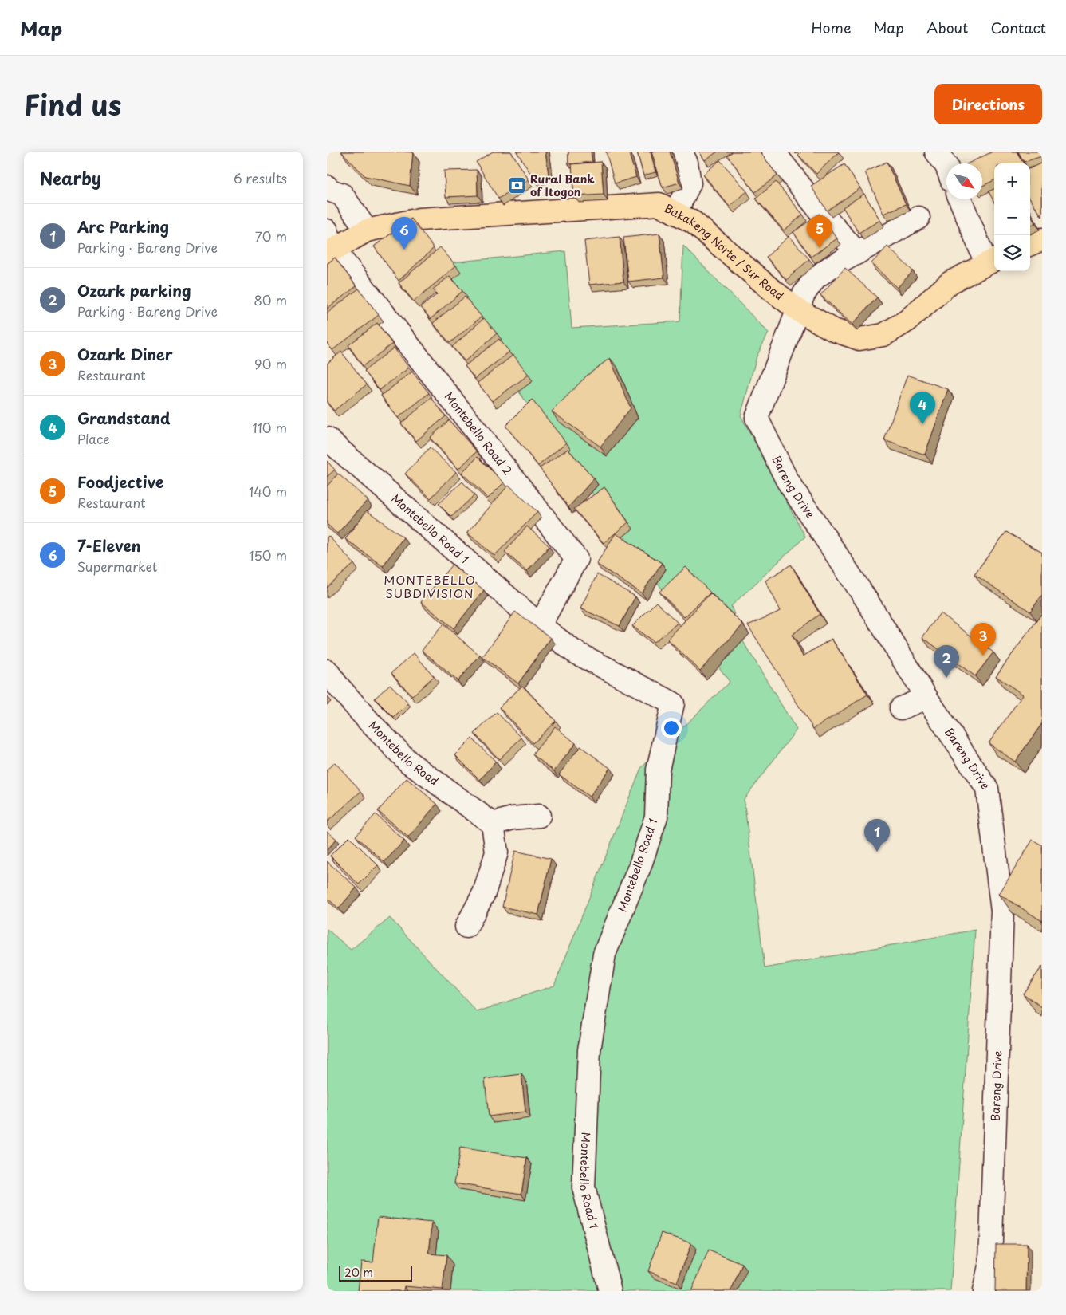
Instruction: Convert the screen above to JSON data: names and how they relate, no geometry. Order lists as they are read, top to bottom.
{
  "streets": {
    "main road": ["Bakakeng Norte / Sur Road"],
    "street": [
      "Montebello Road 2",
      "Bareng Drive",
      "Montebello Road 1",
      "Montebello Road"
    ]
  },
  "crossings": [
    ["Bakakeng Norte / Sur Road", "Montebello Road 2"],
    ["Bakakeng Norte / Sur Road", "Bareng Drive"],
    ["Montebello Road 2", "Montebello Road 1"]
  ],
  "districts": ["MONTEBELLO SUBDIVISION"],
  "places": {
    "bank": ["Rural Bank of Itogon"]
  },
  "scale_bar": "20 m",
  "north": "bottom right",
  "page": {
    "header": "Map",
    "nav": [
      "Home",
      "Map",
      "About",
      "Contact"
    ],
    "title": "Find us",
    "buttons": "Directions",
    "heading": ["Nearby", "6 results"],
    "map_buttons": ["+", "−"],
    "list": [
      {
        "mark": "1",
        "name": "Arc Parking",
        "note": "Parking · Bareng Drive",
        "value": "70 m"
      },
      {
        "mark": "2",
        "name": "Ozark parking",
        "note": "Parking · Bareng Drive",
        "value": "80 m"
      },
      {
        "mark": "3",
        "name": "Ozark Diner",
        "note": "Restaurant",
        "value": "90 m"
      },
      {
        "mark": "4",
        "name": "Grandstand",
        "note": "Place",
        "value": "110 m"
      },
      {
        "mark": "5",
        "name": "Foodjective",
        "note": "Restaurant",
        "value": "140 m"
      },
      {
        "mark": "6",
        "name": "7-Eleven",
        "note": "Supermarket",
        "value": "150 m"
      }
    ],
    "pins": [
      "5",
      "6",
      "4",
      "3",
      "2",
      "1"
    ],
    "scale": "20 m"
  }
}
